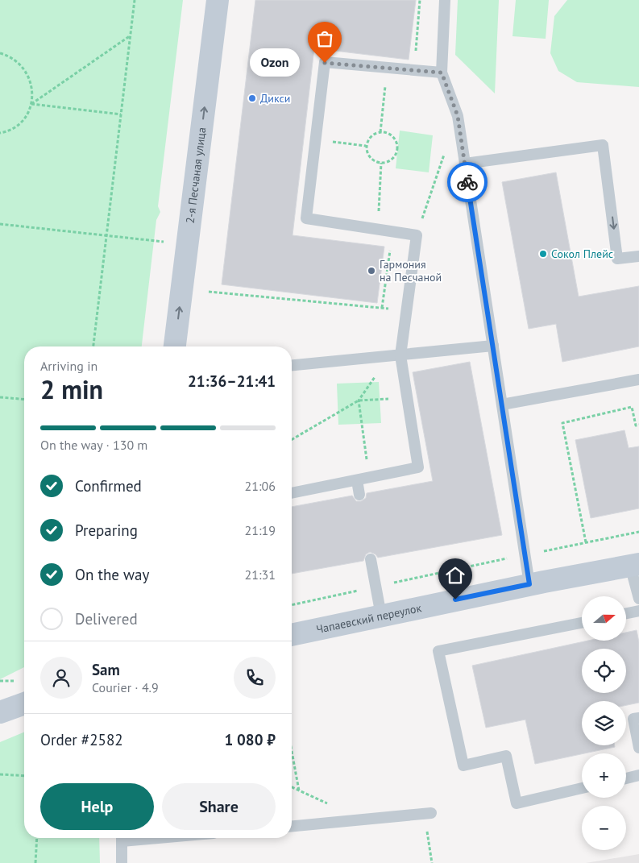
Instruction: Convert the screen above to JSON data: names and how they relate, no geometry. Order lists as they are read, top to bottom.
{
  "streets": {
    "street": ["2-я Песчаная улица", "Чапаевский переулок"]
  },
  "one_way": ["2-я Песчаная улица"],
  "places": [
    "Ozon",
    "Дикси",
    "Сокол Плейс",
    "Гармония на Песчаной"
  ],
  "north": "right",
  "page": {
    "bubble": "Ozon",
    "heading": ["2 min", "Arriving in", "21:36–21:41"],
    "panel": [
      "Sam",
      "Courier · 4.9",
      "Order #2582",
      "1 080 ₽"
    ],
    "bar": "On the way · 130 m",
    "list": [
      ["Confirmed", "21:06"],
      ["Preparing", "21:19"],
      ["On the way", "21:31"],
      "Delivered"
    ],
    "map_buttons": ["+", "−"],
    "buttons": ["Help", "Share"]
  }
}
